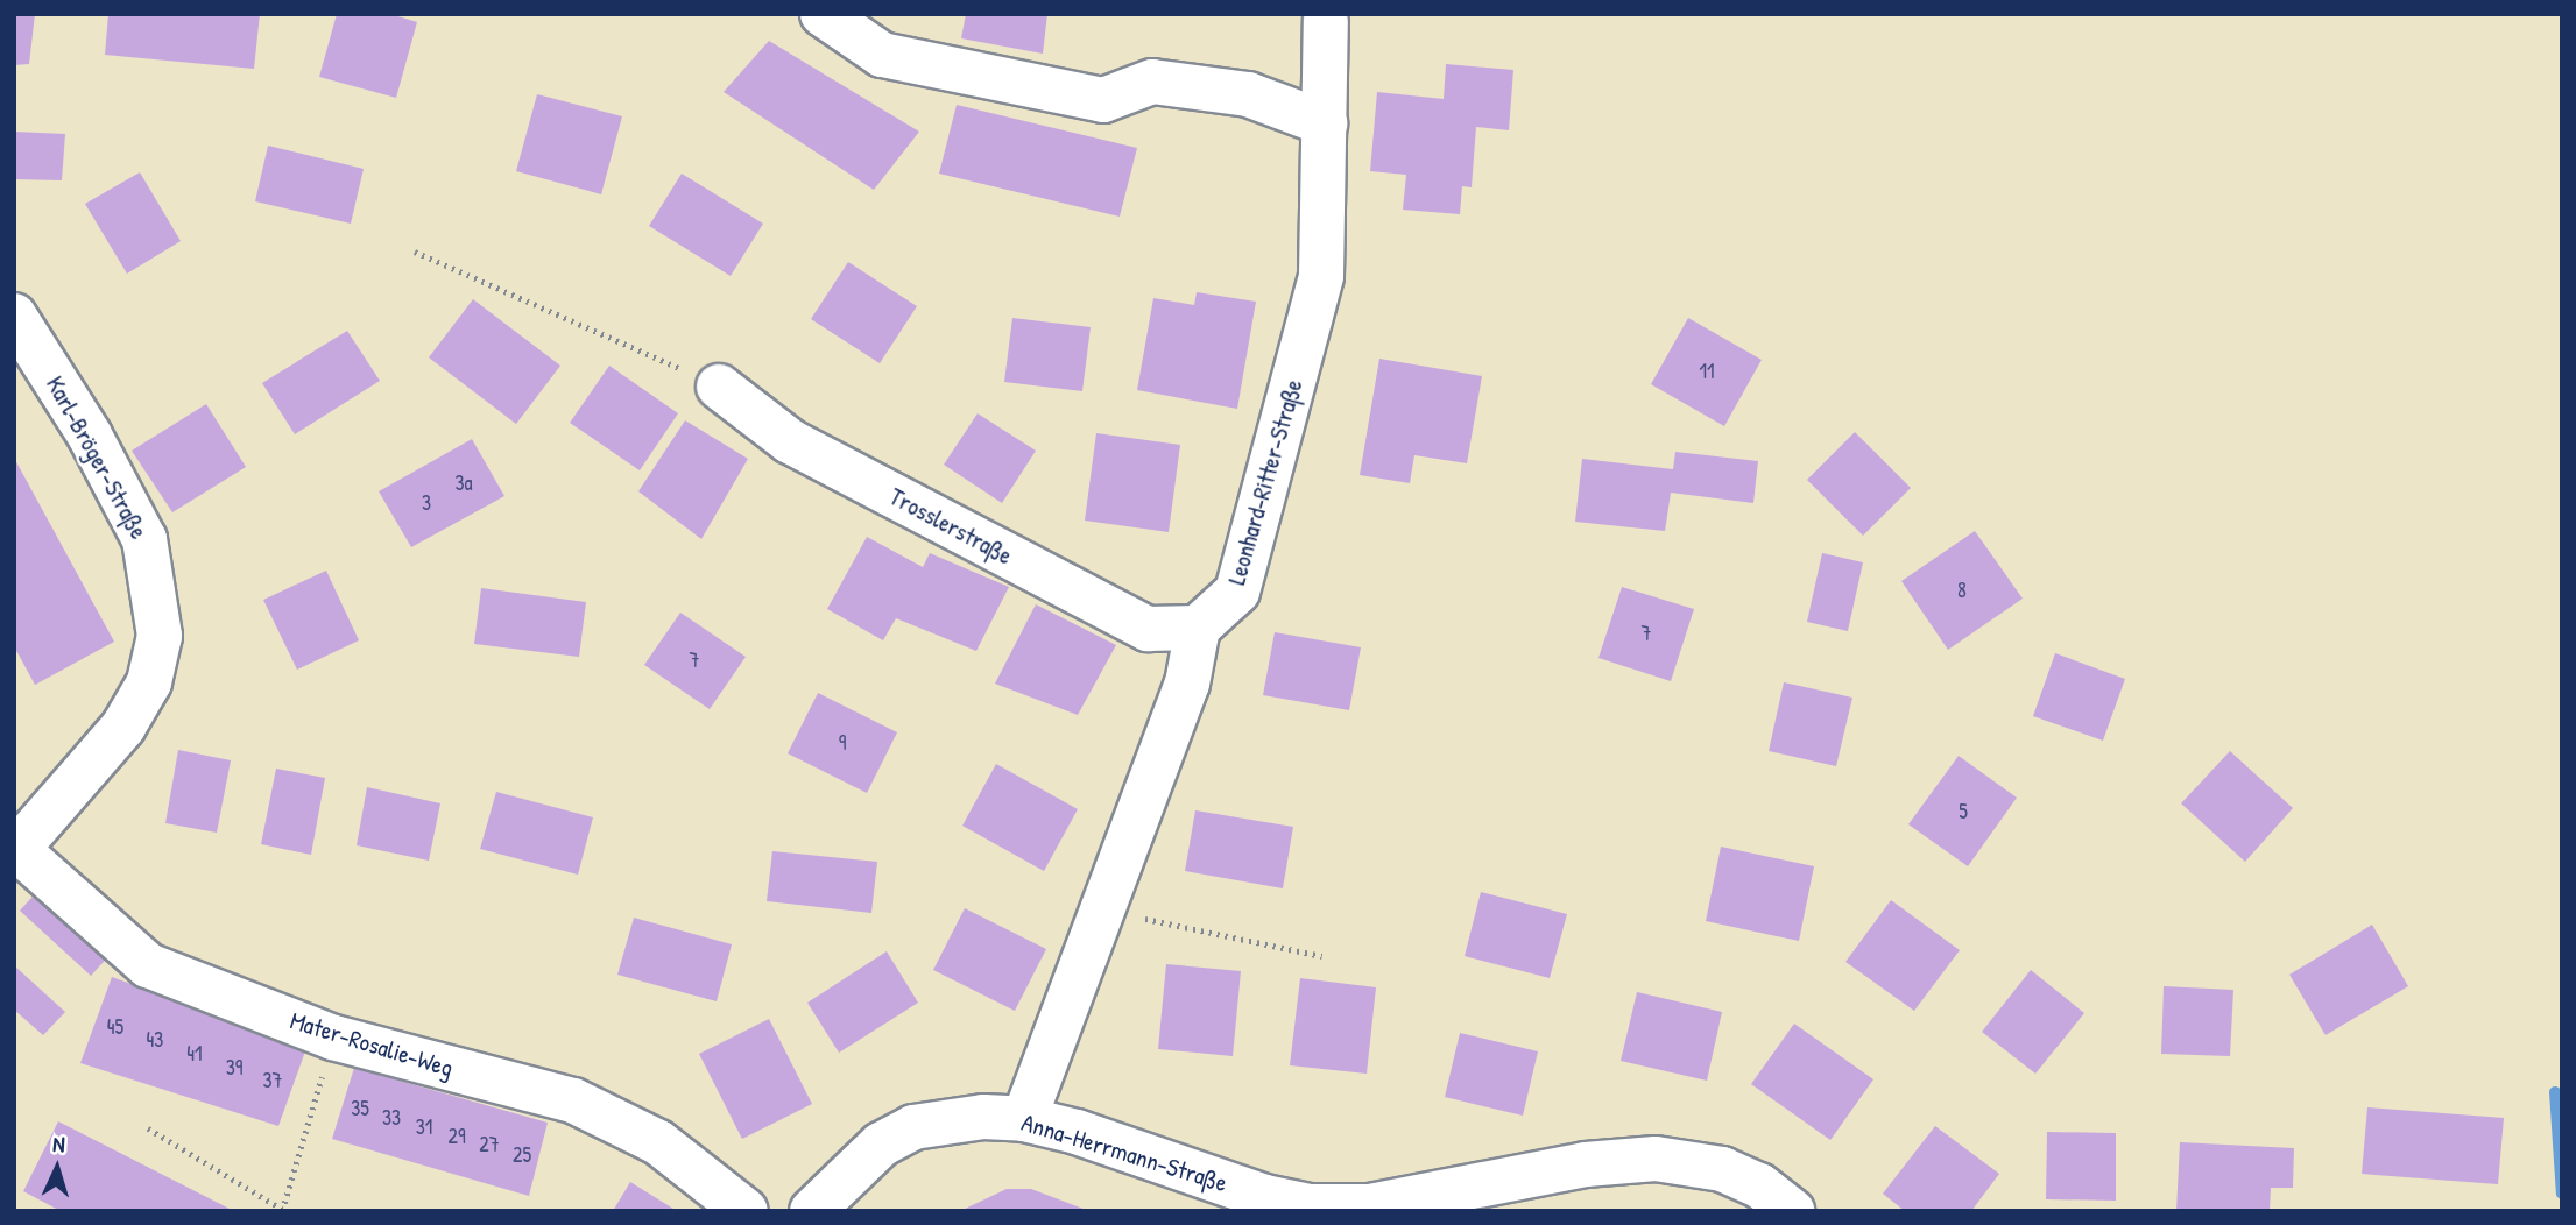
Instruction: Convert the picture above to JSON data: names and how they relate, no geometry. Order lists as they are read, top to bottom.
{
  "streets": {
    "street": [
      "Karl-Bröger-Straße",
      "Leonhard-Ritter-Straße",
      "Trosslerstraße",
      "Mater-Rosalie-Weg",
      "Anna-Herrmann-Straße"
    ]
  },
  "crossings": [
    ["Karl-Bröger-Straße", "Mater-Rosalie-Weg"],
    ["Leonhard-Ritter-Straße", "Trosslerstraße"]
  ],
  "house_numbers": [
    "11",
    "3a",
    "3",
    "8",
    "7",
    "7",
    "9",
    "5",
    "45",
    "43",
    "41",
    "39",
    "37",
    "35",
    "33",
    "31",
    "29",
    "27",
    "25"
  ],
  "north": "top"
}
